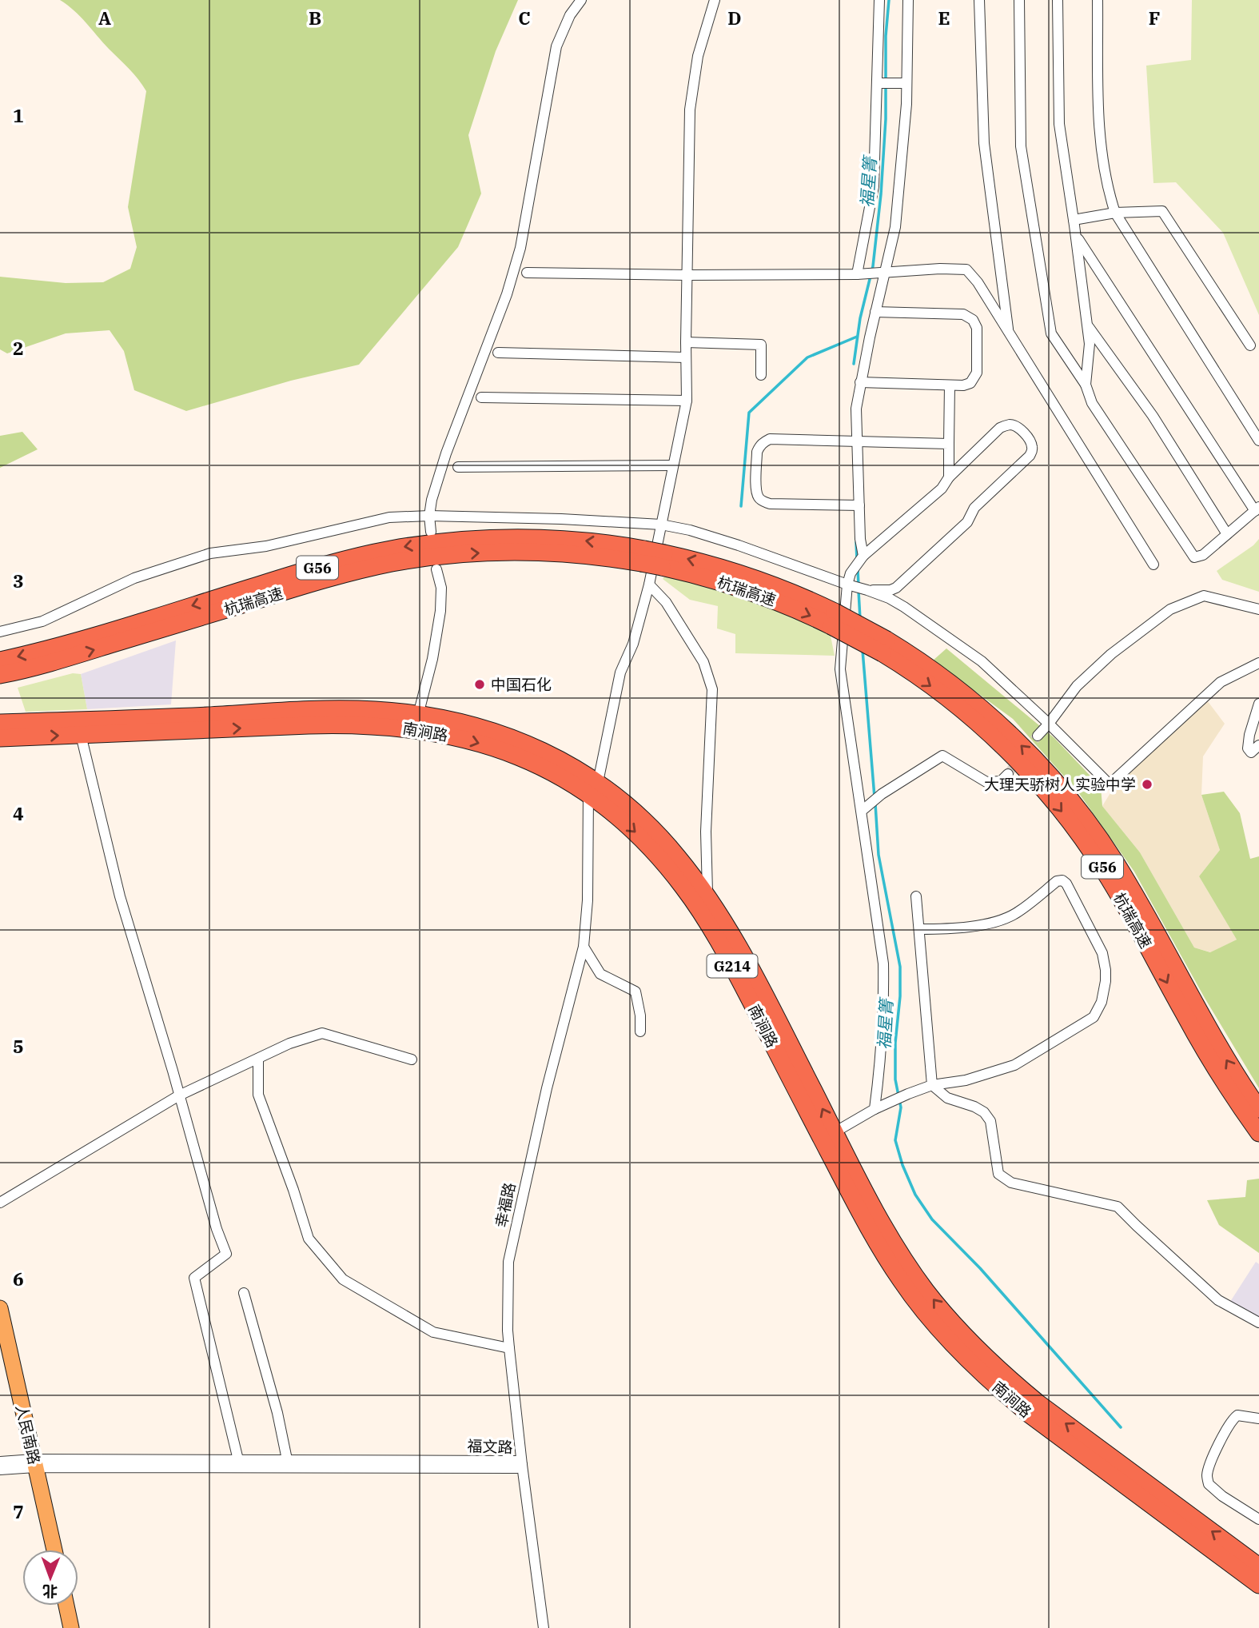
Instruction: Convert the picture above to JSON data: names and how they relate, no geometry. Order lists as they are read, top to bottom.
{
  "streets": {
    "highway": [
      "G56",
      "杭瑞高速",
      "南涧路",
      "G214"
    ],
    "main road": ["人民南路"],
    "street": ["幸福路", "福文路"]
  },
  "crossings": [
    ["南涧路", "幸福路"],
    ["幸福路", "福文路"],
    ["人民南路", "福文路"]
  ],
  "water": ["福星箐"],
  "places": ["中国石化", "大理天骄树人实验中学"],
  "north": "bottom",
  "grid": {
    "columns": [
      "A",
      "B",
      "C",
      "D",
      "E",
      "F"
    ],
    "rows": [
      "1",
      "2",
      "3",
      "4",
      "5",
      "6",
      "7"
    ]
  }
}
